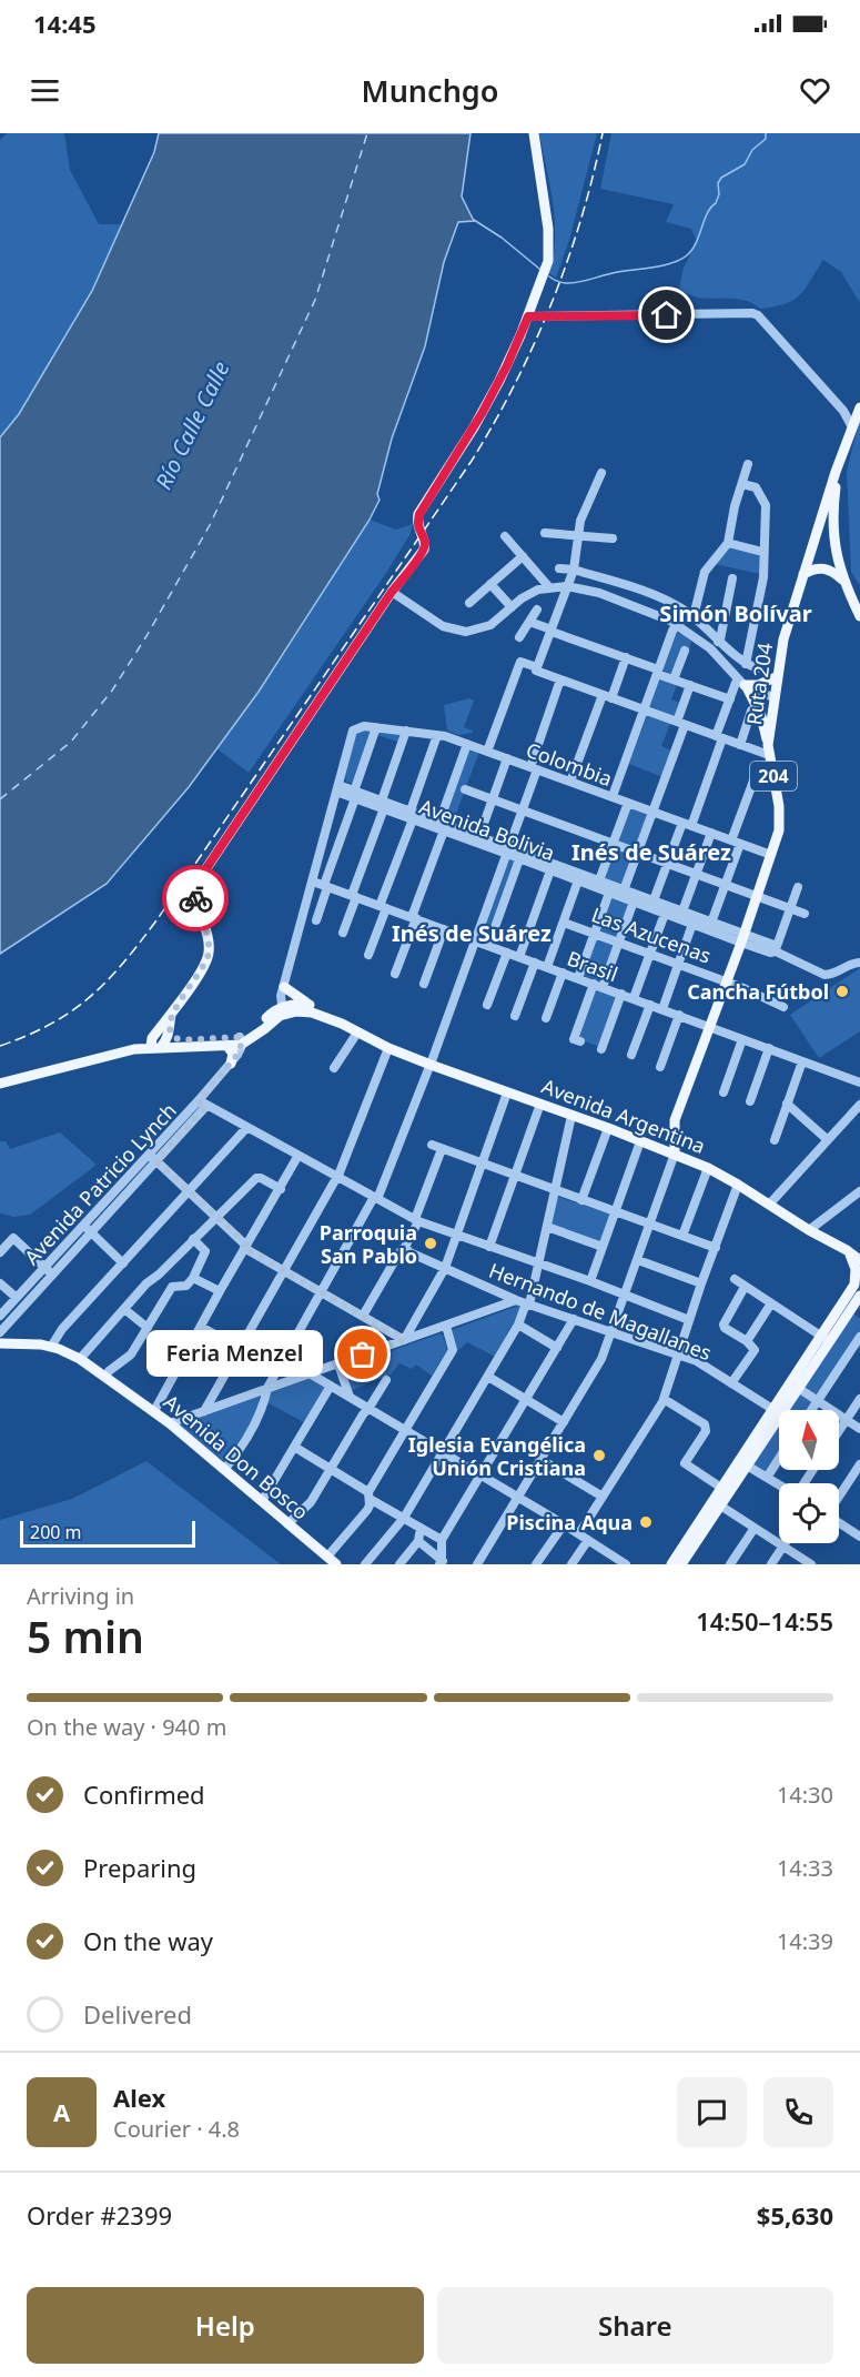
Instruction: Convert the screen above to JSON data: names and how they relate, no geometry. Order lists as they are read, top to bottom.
{
  "streets": {
    "main road": [
      "Ruta 204",
      "204",
      "Las Azucenas",
      "Avenida Argentina",
      "Avenida Don Bosco"
    ],
    "street": [
      "Colombia",
      "Avenida Bolivia",
      "Brasil",
      "Avenida Patricio Lynch",
      "Hernando de Magallanes"
    ]
  },
  "crossings": [
    ["Ruta 204", "Colombia"],
    ["Ruta 204", "Las Azucenas"],
    ["Colombia", "Avenida Bolivia"],
    ["Avenida Bolivia", "Las Azucenas"],
    ["Las Azucenas", "Brasil"],
    ["Las Azucenas", "Avenida Argentina"]
  ],
  "districts": ["Simón Bolívar", "Inés de Suárez", "Inés de Suárez"],
  "water": ["Río Calle Calle"],
  "places": [
    "Cancha Fútbol",
    "Parroquia San Pablo",
    "Feria Menzel",
    "Iglesia Evangélica Unión Cristiana",
    "Piscina Aqua"
  ],
  "scale_bar": "200 m",
  "north": "top",
  "page": {
    "status": "14:45",
    "header": "Munchgo",
    "bubble": "Feria Menzel",
    "scale": "200 m",
    "heading": ["5 min", "Arriving in", "14:50–14:55"],
    "panel": [
      "Alex",
      "Courier · 4.8",
      "Order #2399",
      "$5,630"
    ],
    "bar": "On the way · 940 m",
    "list": [
      ["Confirmed", "14:30"],
      ["Preparing", "14:33"],
      ["On the way", "14:39"],
      "Delivered"
    ],
    "round": "A",
    "buttons": ["Help", "Share"]
  }
}
